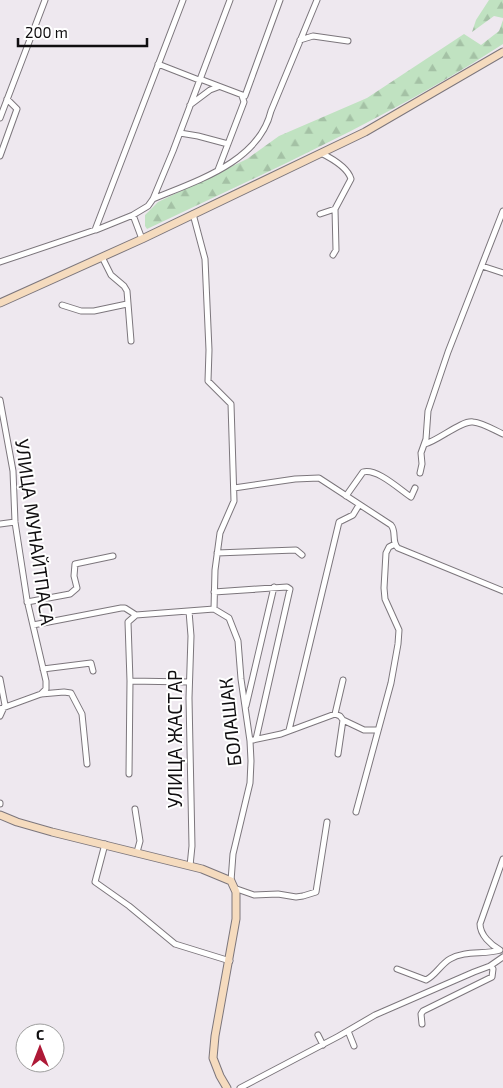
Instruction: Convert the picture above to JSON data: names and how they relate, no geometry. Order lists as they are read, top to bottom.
{
  "streets": {
    "street": ["УЛИЦА МУНАЙТПАСА", "БОЛАШАК", "УЛИЦА ЖАСТАР"]
  },
  "scale_bar": "200 m",
  "north": "top"
}
